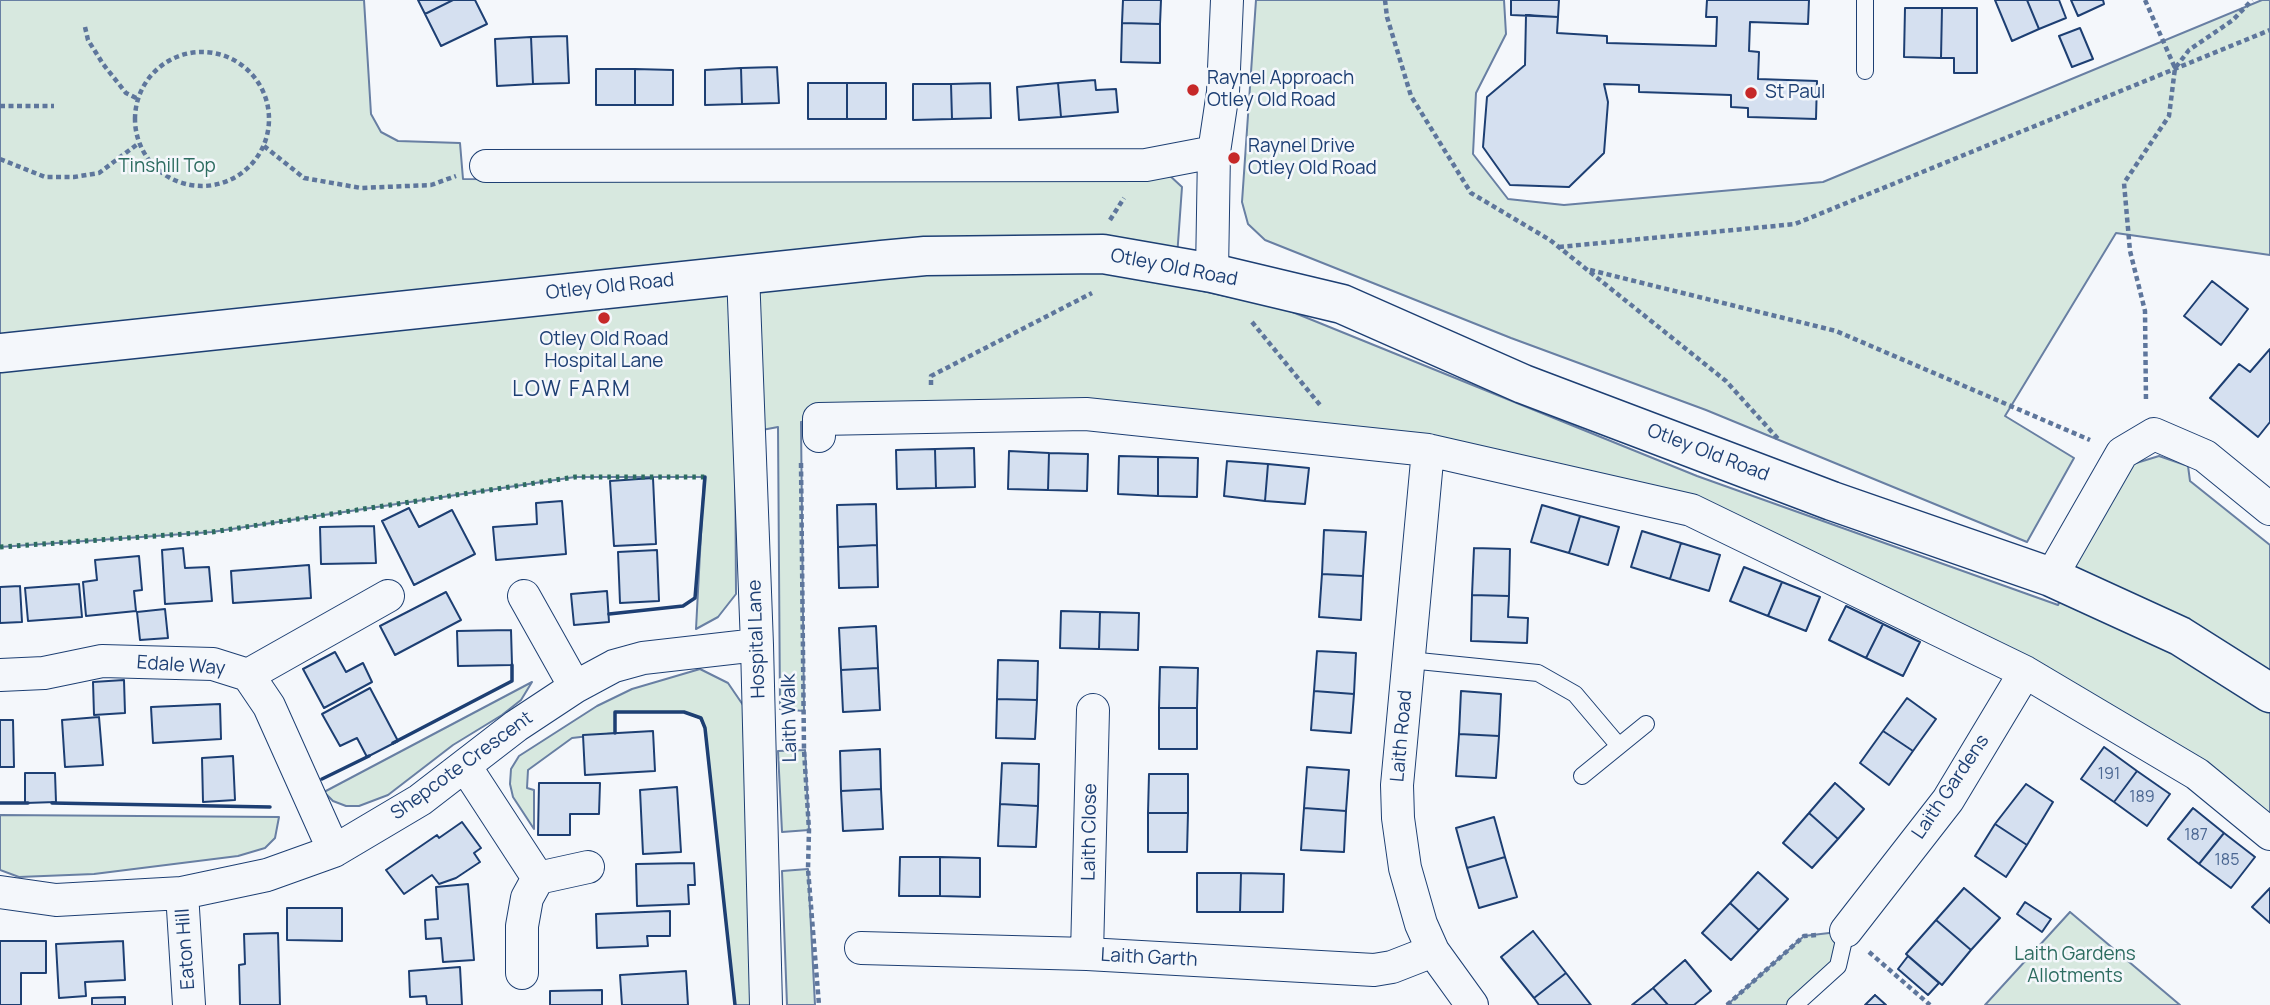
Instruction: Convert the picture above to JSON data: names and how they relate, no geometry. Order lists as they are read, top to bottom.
{
  "streets": {
    "street": [
      "Otley Old Road",
      "Hospital Lane",
      "Edale Way",
      "Laith Road",
      "Shepcote Crescent",
      "Laith Gardens",
      "Laith Close",
      "Eaton Hill",
      "Laith Garth"
    ],
    "path": ["Laith Walk"]
  },
  "crossings": [
    ["Otley Old Road", "Hospital Lane"],
    ["Hospital Lane", "Shepcote Crescent"],
    ["Edale Way", "Shepcote Crescent"],
    ["Laith Road", "Laith Garth"],
    ["Shepcote Crescent", "Eaton Hill"],
    ["Laith Close", "Laith Garth"]
  ],
  "districts": ["LOW FARM"],
  "parks": ["Tinshill Top", "Laith Gardens Allotments"],
  "places": [
    "Raynel Approach Otley Old Road",
    "St Paul",
    "Raynel Drive Otley Old Road",
    "Otley Old Road Hospital Lane"
  ],
  "house_numbers": [
    "191",
    "189",
    "187",
    "185"
  ]
}
